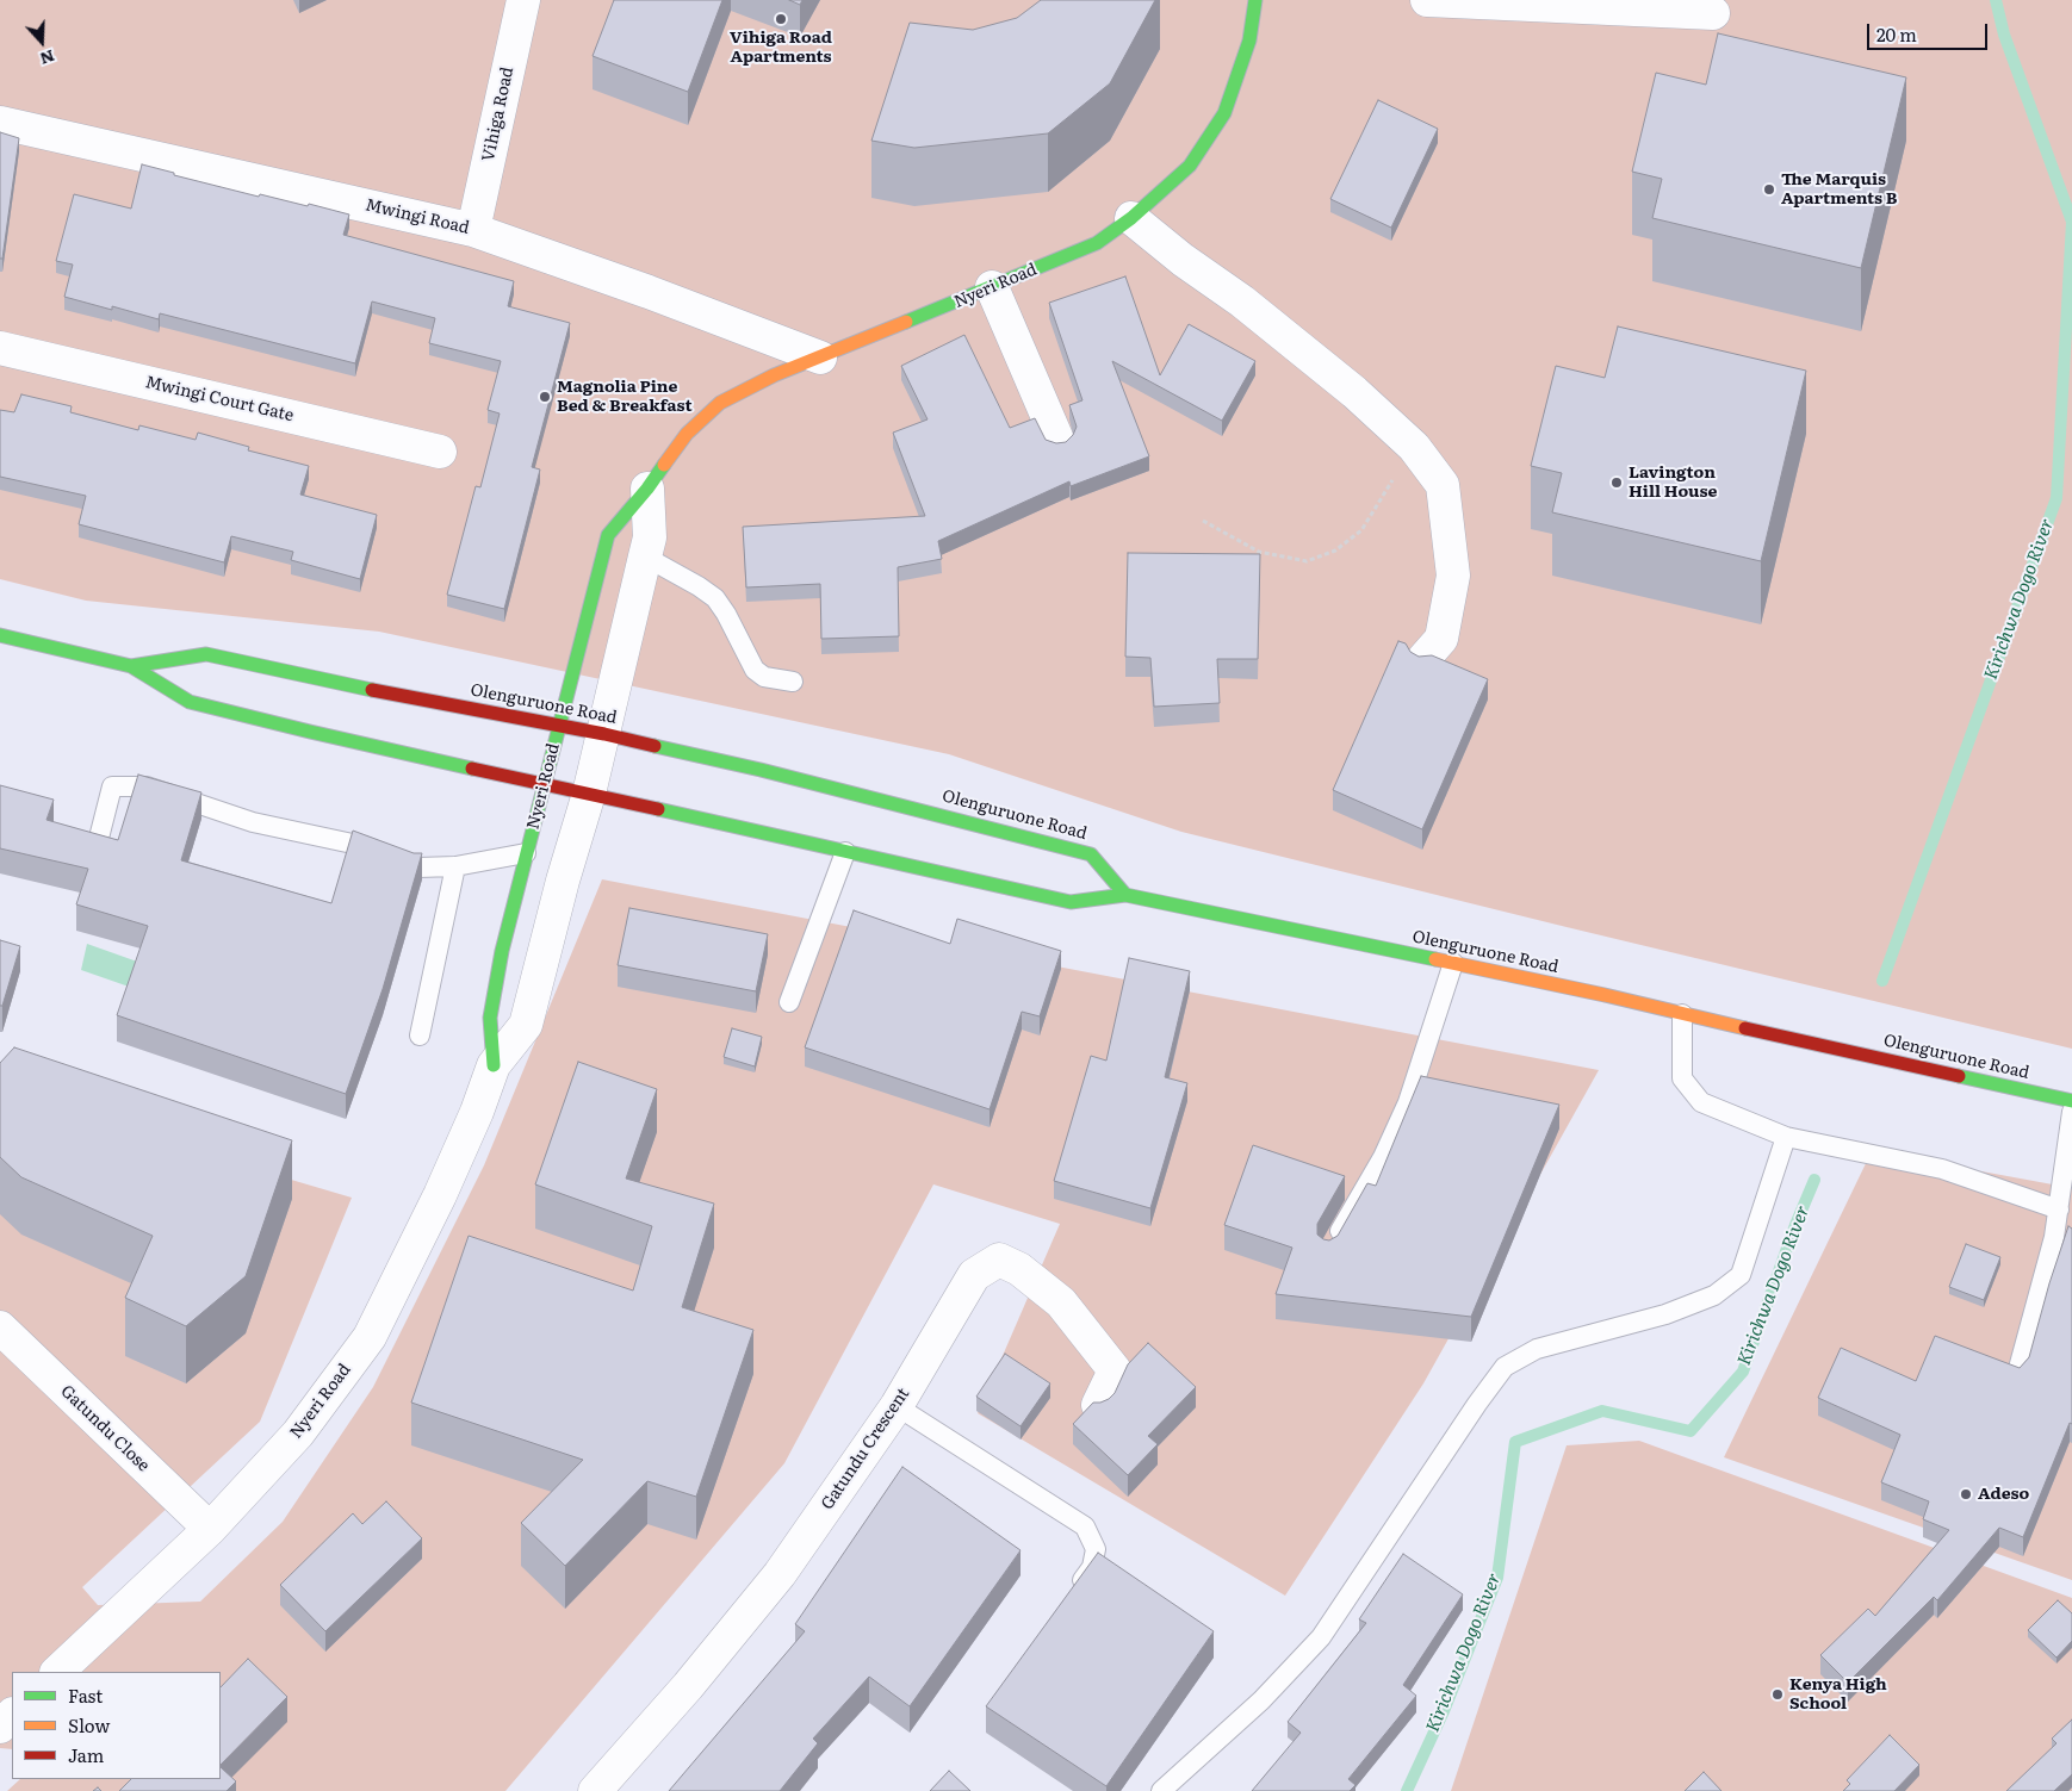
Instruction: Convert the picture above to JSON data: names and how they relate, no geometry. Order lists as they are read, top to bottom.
{
  "streets": {
    "street": [
      "Vihiga Road",
      "Mwingi Road",
      "Nyeri Road",
      "Mwingi Court Gate",
      "Olenguruone Road",
      "Gatundu Close",
      "Gatundu Crescent"
    ]
  },
  "crossings": [
    ["Vihiga Road", "Mwingi Road"],
    ["Mwingi Road", "Nyeri Road"],
    ["Nyeri Road", "Olenguruone Road"],
    ["Nyeri Road", "Gatundu Close"]
  ],
  "water": ["Kirichwa Dogo River"],
  "places": [
    "Vihiga Road Apartments",
    "The Marquis Apartments B",
    "Magnolia Pine Bed & Breakfast",
    "Lavington Hill House",
    "Adeso",
    "Kenya High School"
  ],
  "legend": ["Fast", "Slow", "Jam"],
  "scale_bar": "20 m",
  "north": "bottom"
}
